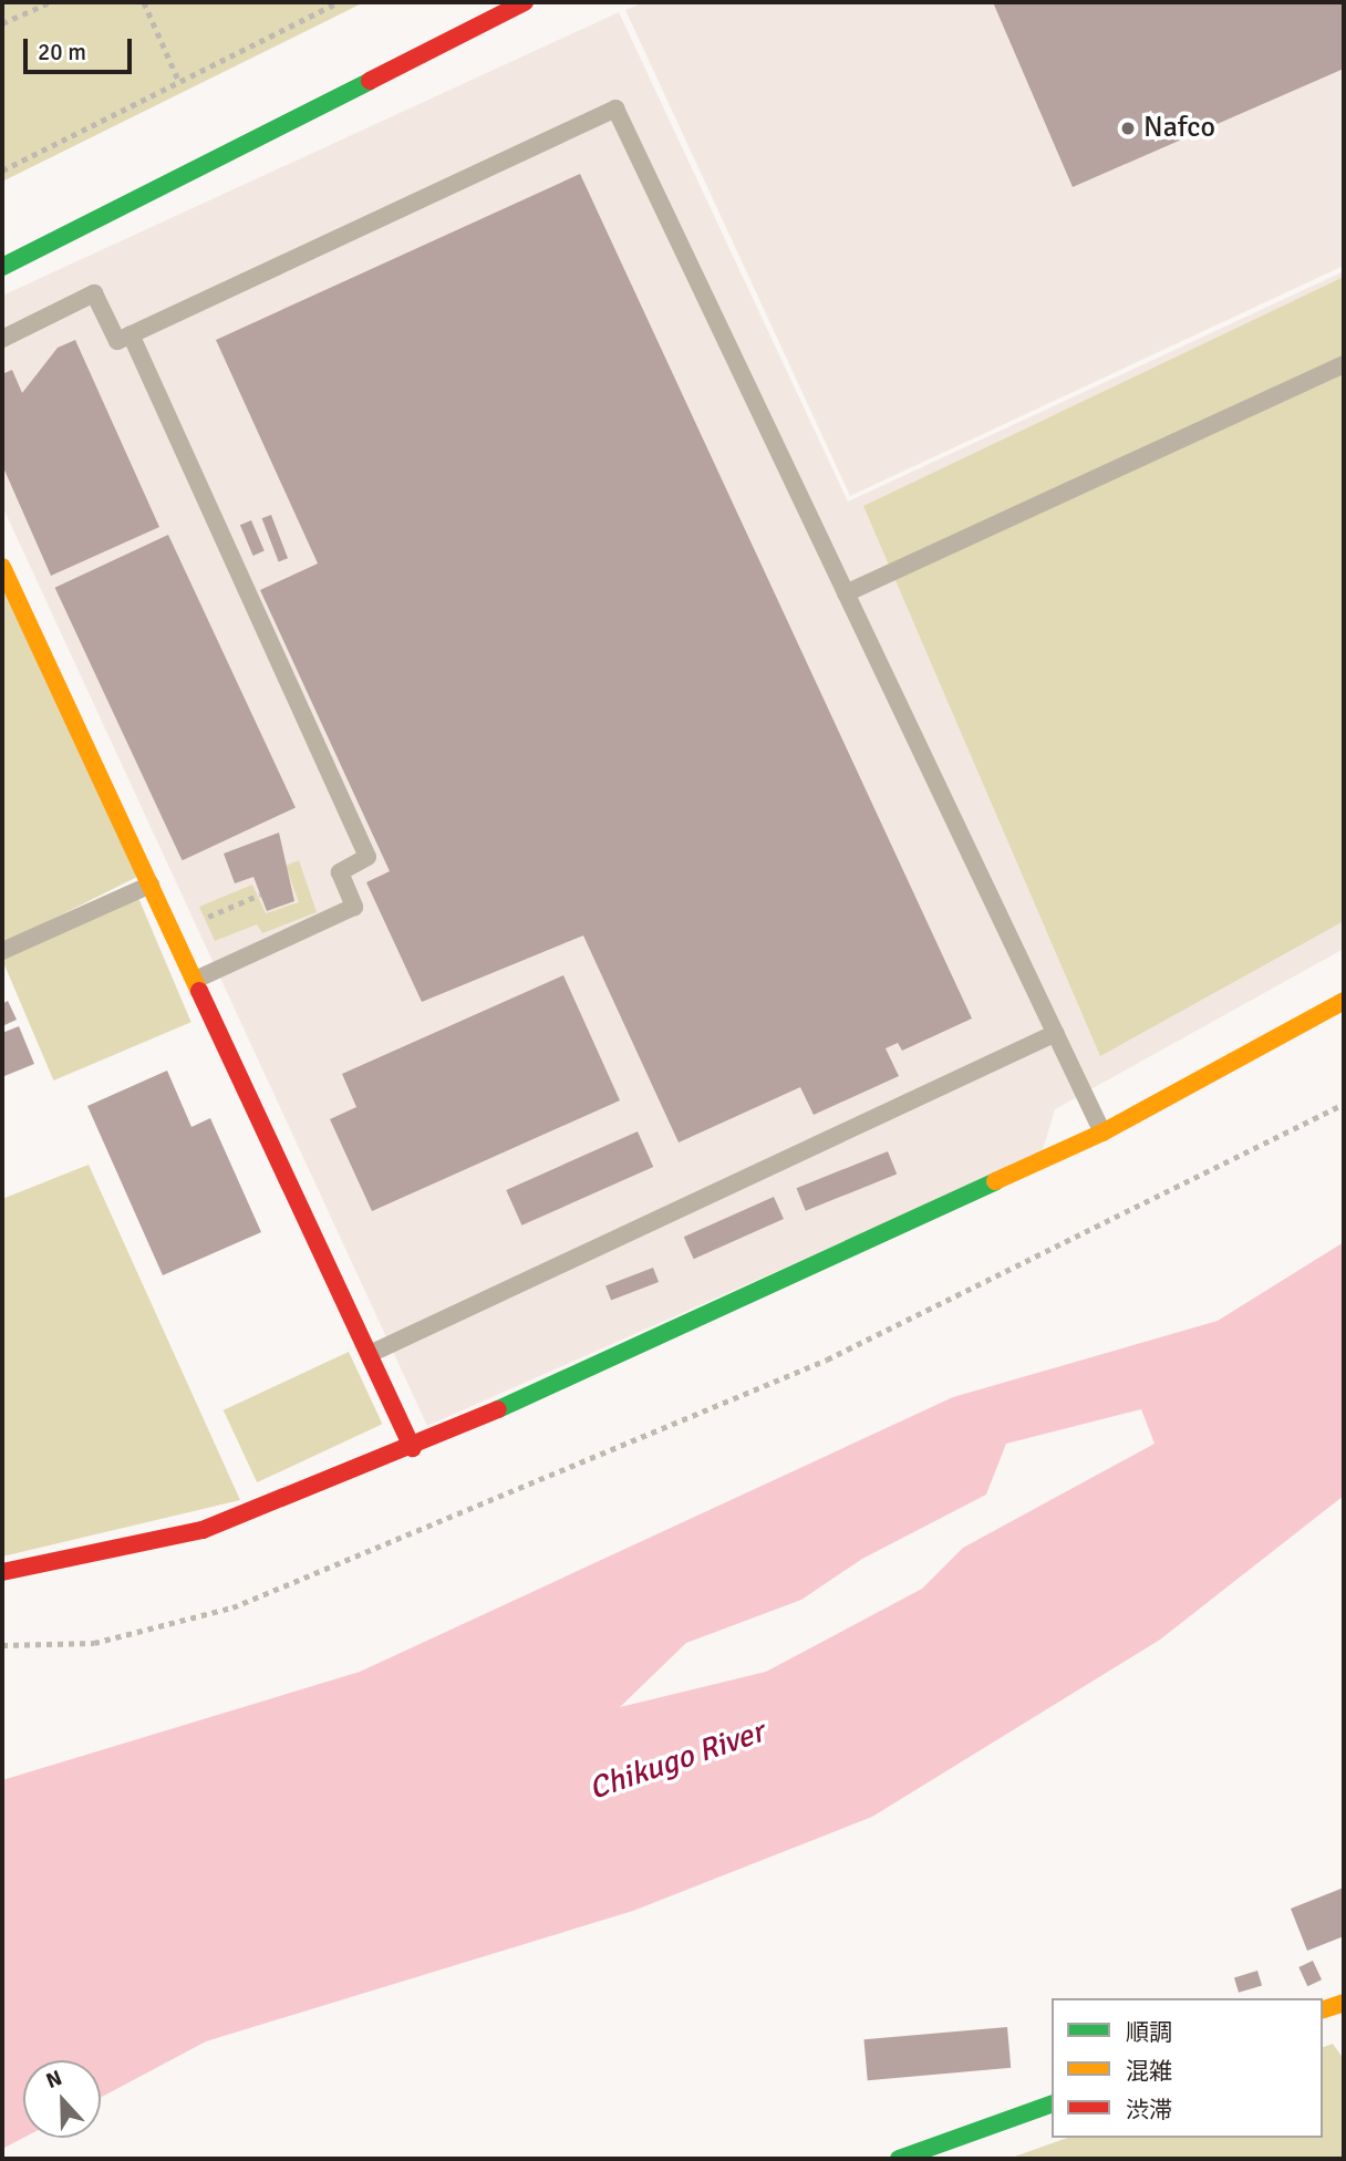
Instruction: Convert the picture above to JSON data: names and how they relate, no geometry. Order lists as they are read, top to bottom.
{
  "water": ["Chikugo River"],
  "places": ["Nafco"],
  "legend": ["順調", "混雑", "渋滞"],
  "scale_bar": "20 m",
  "north": "top"
}
